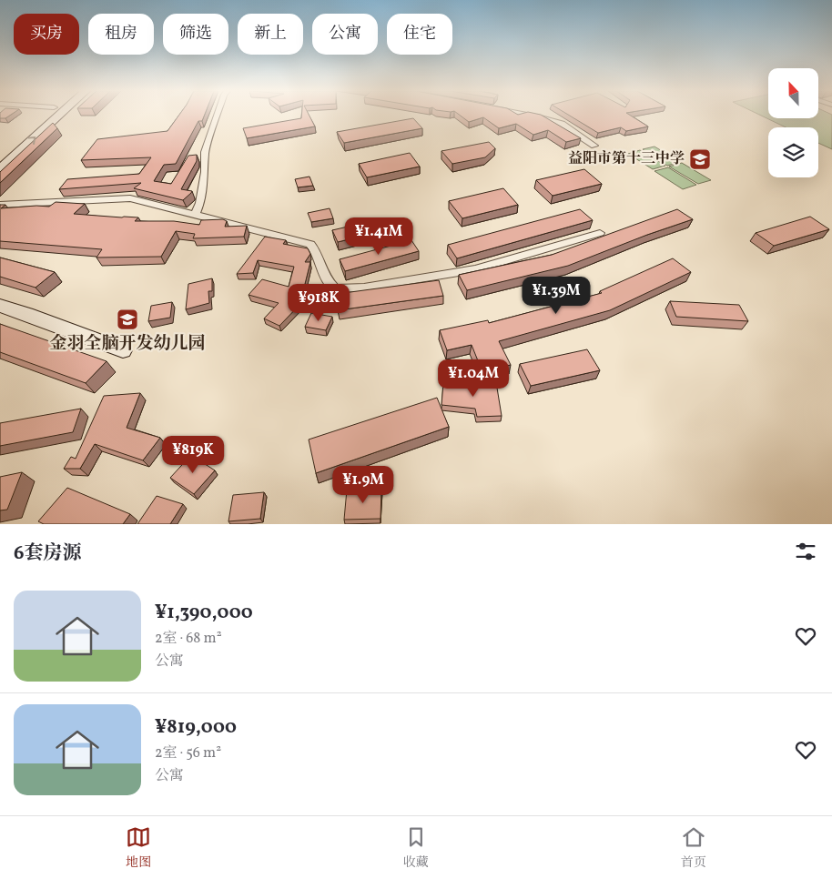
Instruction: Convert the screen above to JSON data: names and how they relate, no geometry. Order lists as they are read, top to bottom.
{
  "places": {
    "school or university": ["益阳市第十三中学", "金羽全脑开发幼儿园"]
  },
  "north": "top",
  "page": {
    "chip": [
      "买房",
      "租房",
      "筛选",
      "新上",
      "公寓",
      "住宅"
    ],
    "price": [
      "¥1.41M",
      "¥1.39M",
      "¥918K",
      "¥1.04M",
      "¥819K",
      "¥1.9M"
    ],
    "heading": "6套房源",
    "list": [
      {
        "name": "¥1,390,000",
        "note": "2室 · 68 m² · 公寓"
      },
      {
        "name": "¥819,000",
        "note": "2室 · 56 m² · 公寓"
      }
    ],
    "tabs": ["地图", "收藏", "首页"]
  }
}
